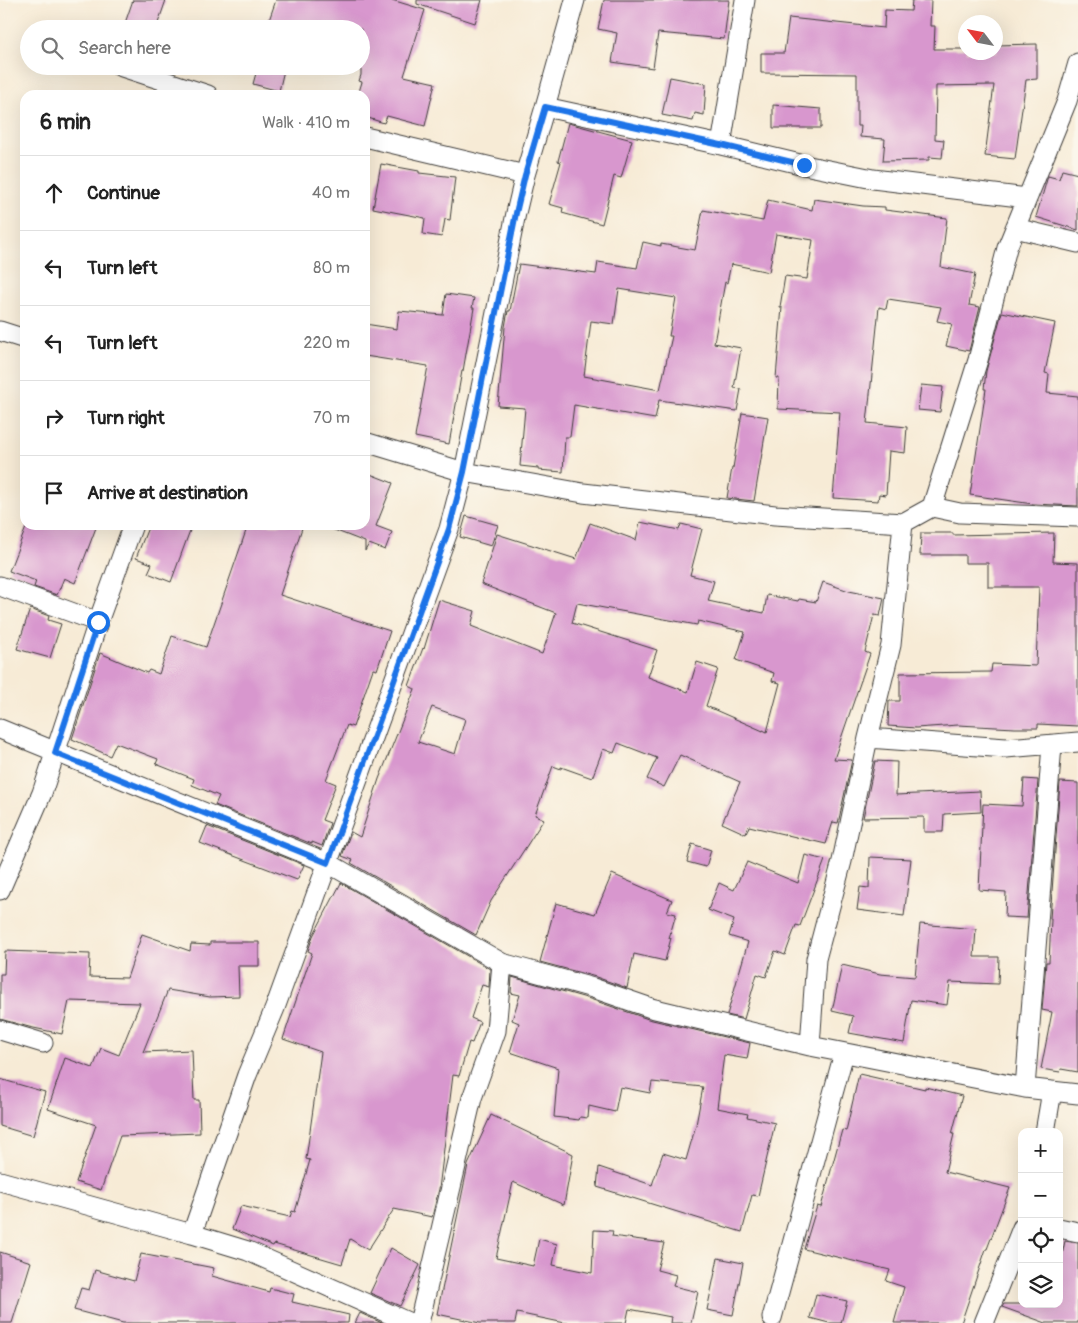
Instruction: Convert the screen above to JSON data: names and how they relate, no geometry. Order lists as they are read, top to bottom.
{
  "north": "top left",
  "page": {
    "search": "Search here",
    "heading": ["6 min", "Walk · 410 m"],
    "list": [
      ["Continue", "40 m"],
      ["Turn left", "80 m"],
      ["Turn left", "220 m"],
      ["Turn right", "70 m"],
      "Arrive at destination"
    ],
    "map_buttons": ["+", "−"]
  }
}
